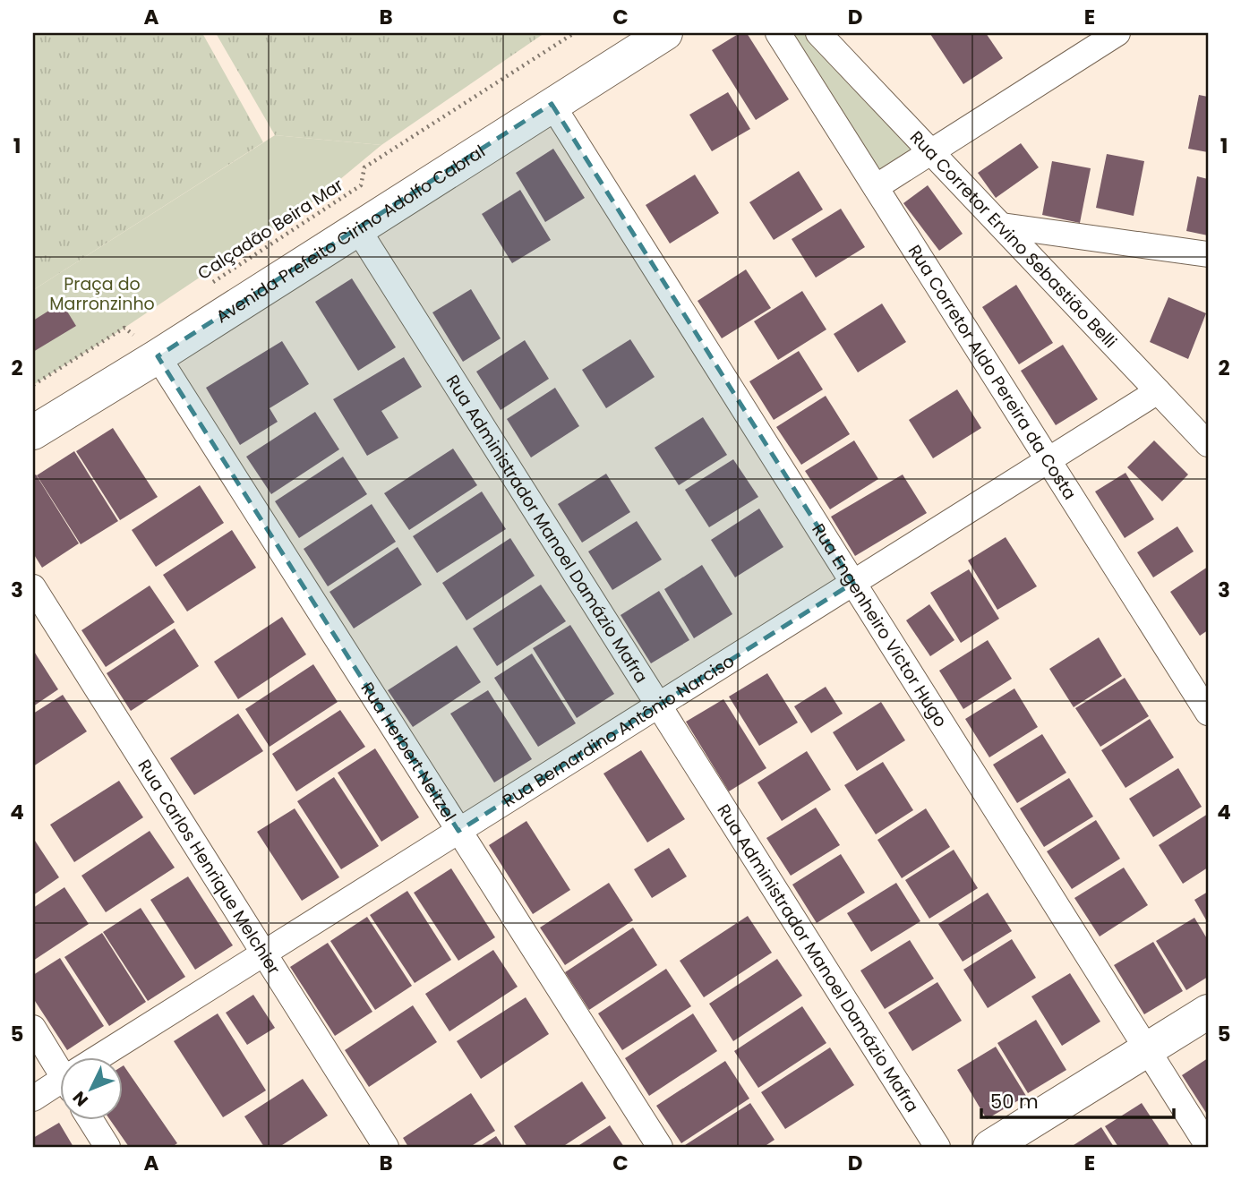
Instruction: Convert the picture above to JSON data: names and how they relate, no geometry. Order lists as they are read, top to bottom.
{
  "streets": {
    "main road": ["Avenida Prefeito Cirino Adolfo Cabral"],
    "street": [
      "Rua Corretor Ervino Sebastião Belli",
      "Rua Corretor Aldo Pereira da Costa",
      "Rua Administrador Manoel Damázio Mafra",
      "Rua Engenheiro Victor Hugo",
      "Rua Bernardino Antônio Narciso",
      "Rua Herbert Neitzel",
      "Rua Carlos Henrique Melchier"
    ],
    "path": ["Calçadão Beira Mar"]
  },
  "crossings": [
    ["Avenida Prefeito Cirino Adolfo Cabral", "Rua Administrador Manoel Damázio Mafra"],
    ["Avenida Prefeito Cirino Adolfo Cabral", "Rua Engenheiro Victor Hugo"],
    ["Avenida Prefeito Cirino Adolfo Cabral", "Rua Herbert Neitzel"],
    ["Rua Corretor Ervino Sebastião Belli", "Rua Bernardino Antônio Narciso"],
    ["Rua Corretor Aldo Pereira da Costa", "Rua Bernardino Antônio Narciso"],
    ["Rua Administrador Manoel Damázio Mafra", "Rua Bernardino Antônio Narciso"],
    ["Rua Engenheiro Victor Hugo", "Rua Bernardino Antônio Narciso"],
    ["Rua Bernardino Antônio Narciso", "Rua Herbert Neitzel"],
    ["Rua Bernardino Antônio Narciso", "Rua Carlos Henrique Melchier"]
  ],
  "parks": ["Praça do Marronzinho"],
  "scale_bar": "50 m",
  "north": "bottom left",
  "grid": {
    "columns": [
      "A",
      "B",
      "C",
      "D",
      "E"
    ],
    "rows": [
      "1",
      "2",
      "3",
      "4",
      "5"
    ]
  }
}
